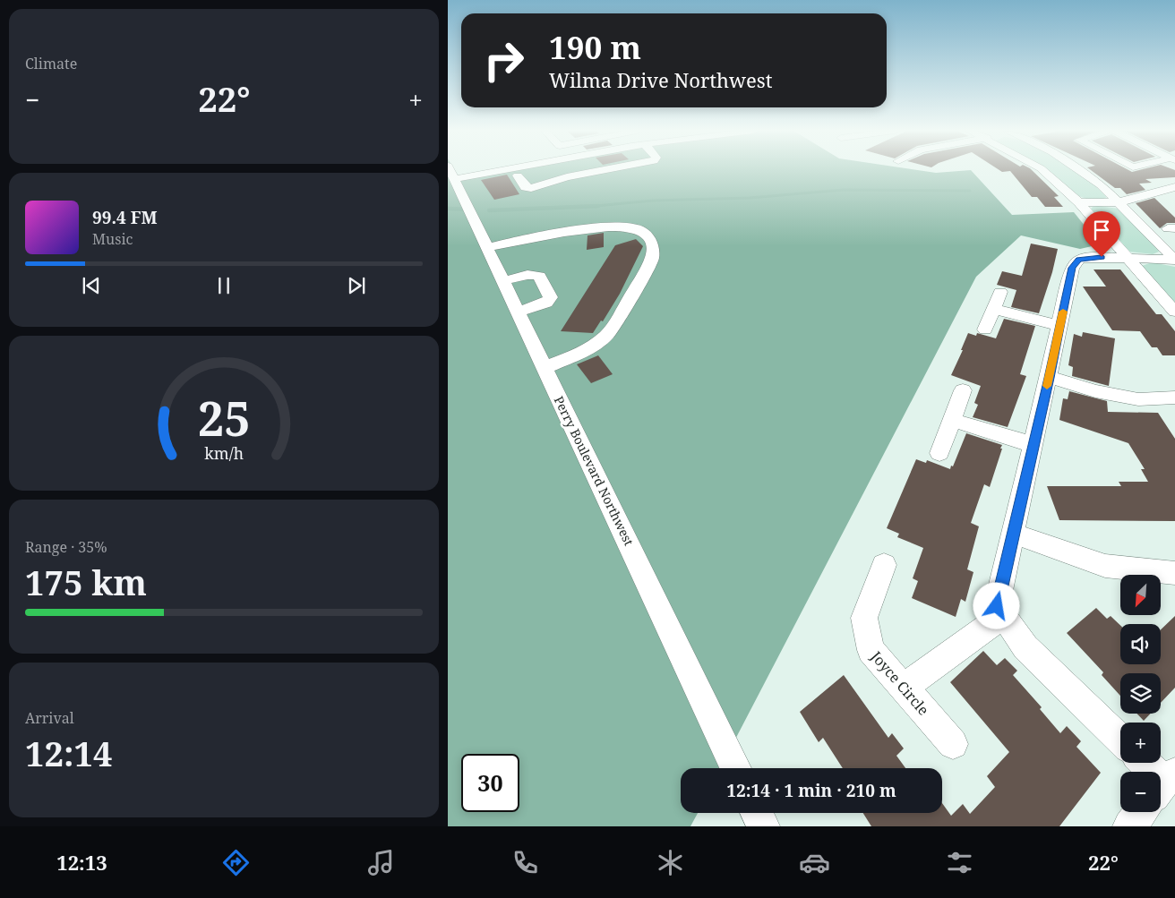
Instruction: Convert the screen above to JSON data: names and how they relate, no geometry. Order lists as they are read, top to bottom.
{
  "streets": {
    "street": ["Perry Boulevard Northwest", "Joyce Circle"]
  },
  "north": "bottom left",
  "page": {
    "tile": [
      "Climate",
      ["Range · 35%", "175 km"],
      ["Arrival", "12:14"]
    ],
    "turn": ["190 m", "Wilma Drive Northwest"],
    "heat": ["−", "22°", "+"],
    "song": ["99.4 FM", "Music"],
    "map_buttons": ["+", "−"],
    "limit": "30",
    "trip": "12:14 · 1 min · 210 m",
    "tabs": ["12:13", "22°"],
    "gauge": ["25", "km/h"]
  }
}
